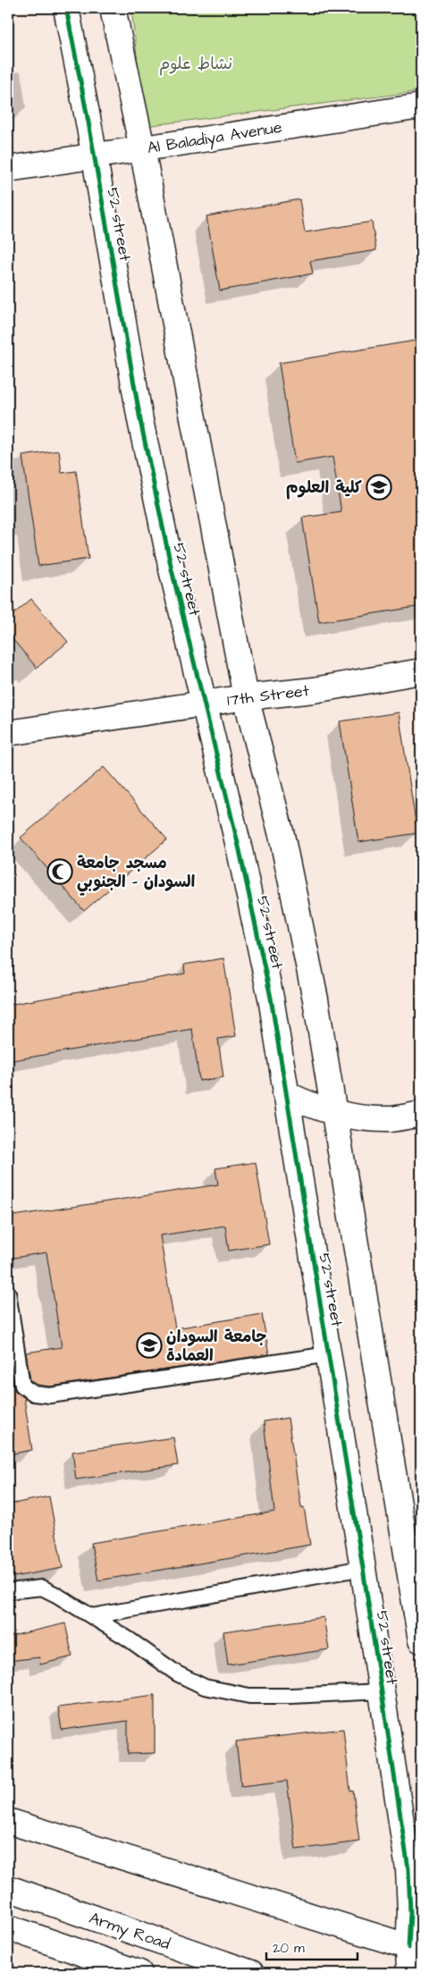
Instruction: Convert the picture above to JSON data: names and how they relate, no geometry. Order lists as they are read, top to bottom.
{
  "streets": {
    "main road": [
      "Al Baladiya Avenue",
      "52 street",
      "17th Street",
      "Army Road"
    ]
  },
  "crossings": [
    ["Al Baladiya Avenue", "52 street"],
    ["52 street", "17th Street"]
  ],
  "parks": ["نشاط علوم"],
  "places": {
    "school or university": ["كلية العلوم", "جامعة السودان العمادة"],
    "mosque": ["مسجد جامعة السودان - الجنوبي"]
  },
  "scale_bar": "20 m"
}
